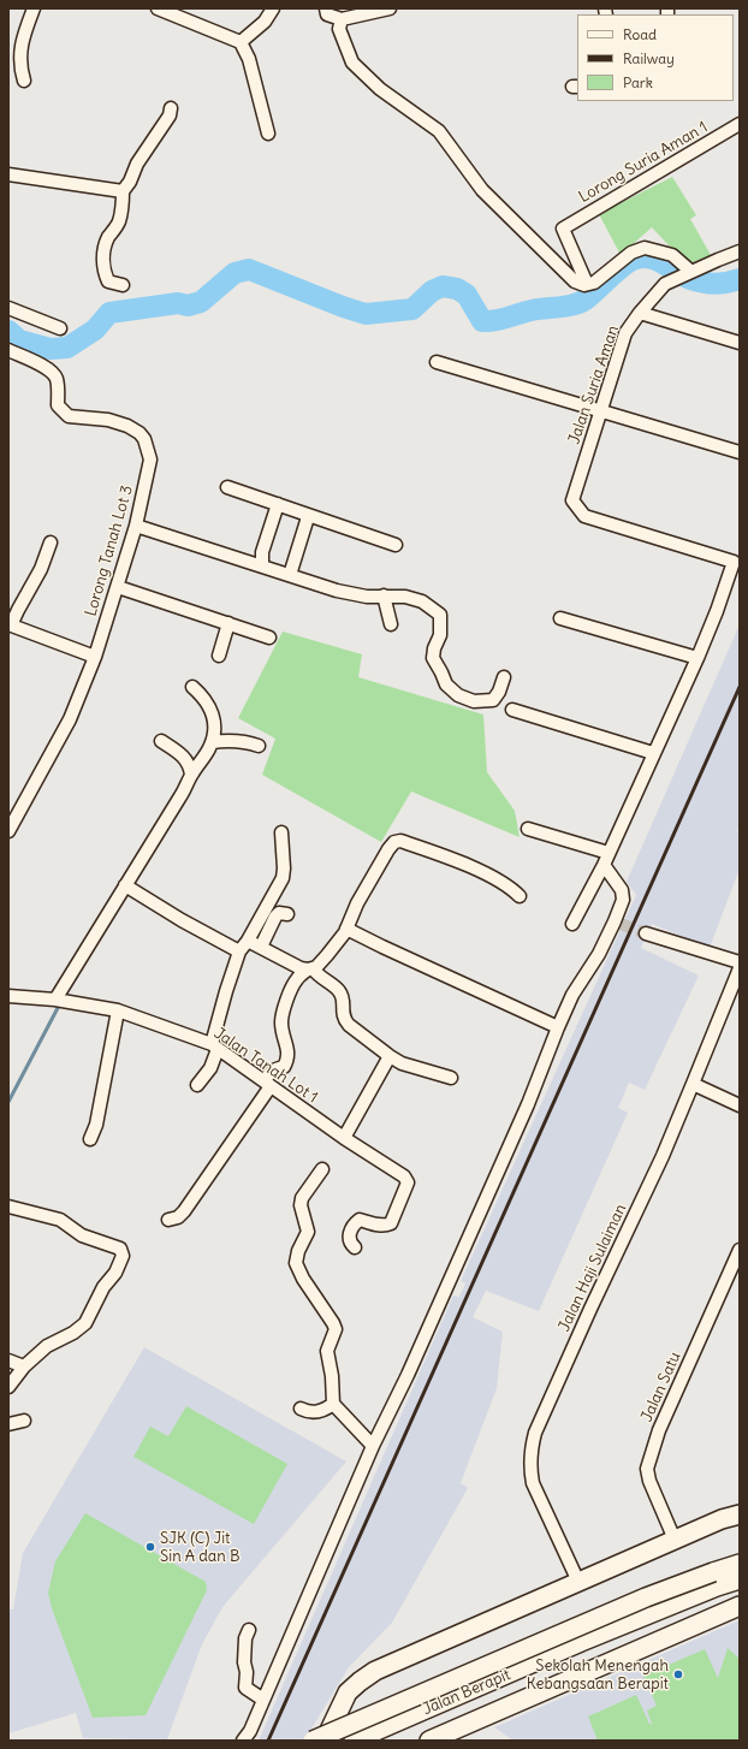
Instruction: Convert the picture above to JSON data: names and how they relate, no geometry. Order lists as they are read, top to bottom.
{
  "streets": {
    "main road": ["Jalan Berapit"],
    "street": [
      "Lorong Suria Aman 1",
      "Jalan Suria Aman",
      "Lorong Tanah Lot 3",
      "Jalan Tanah Lot 1",
      "Jalan Haji Sulaiman",
      "Jalan Satu"
    ]
  },
  "places": ["SJK (C) Jit Sin A dan B", "Sekolah Menengah Kebangsaan Berapit"],
  "legend": ["Road", "Railway", "Park"]
}
